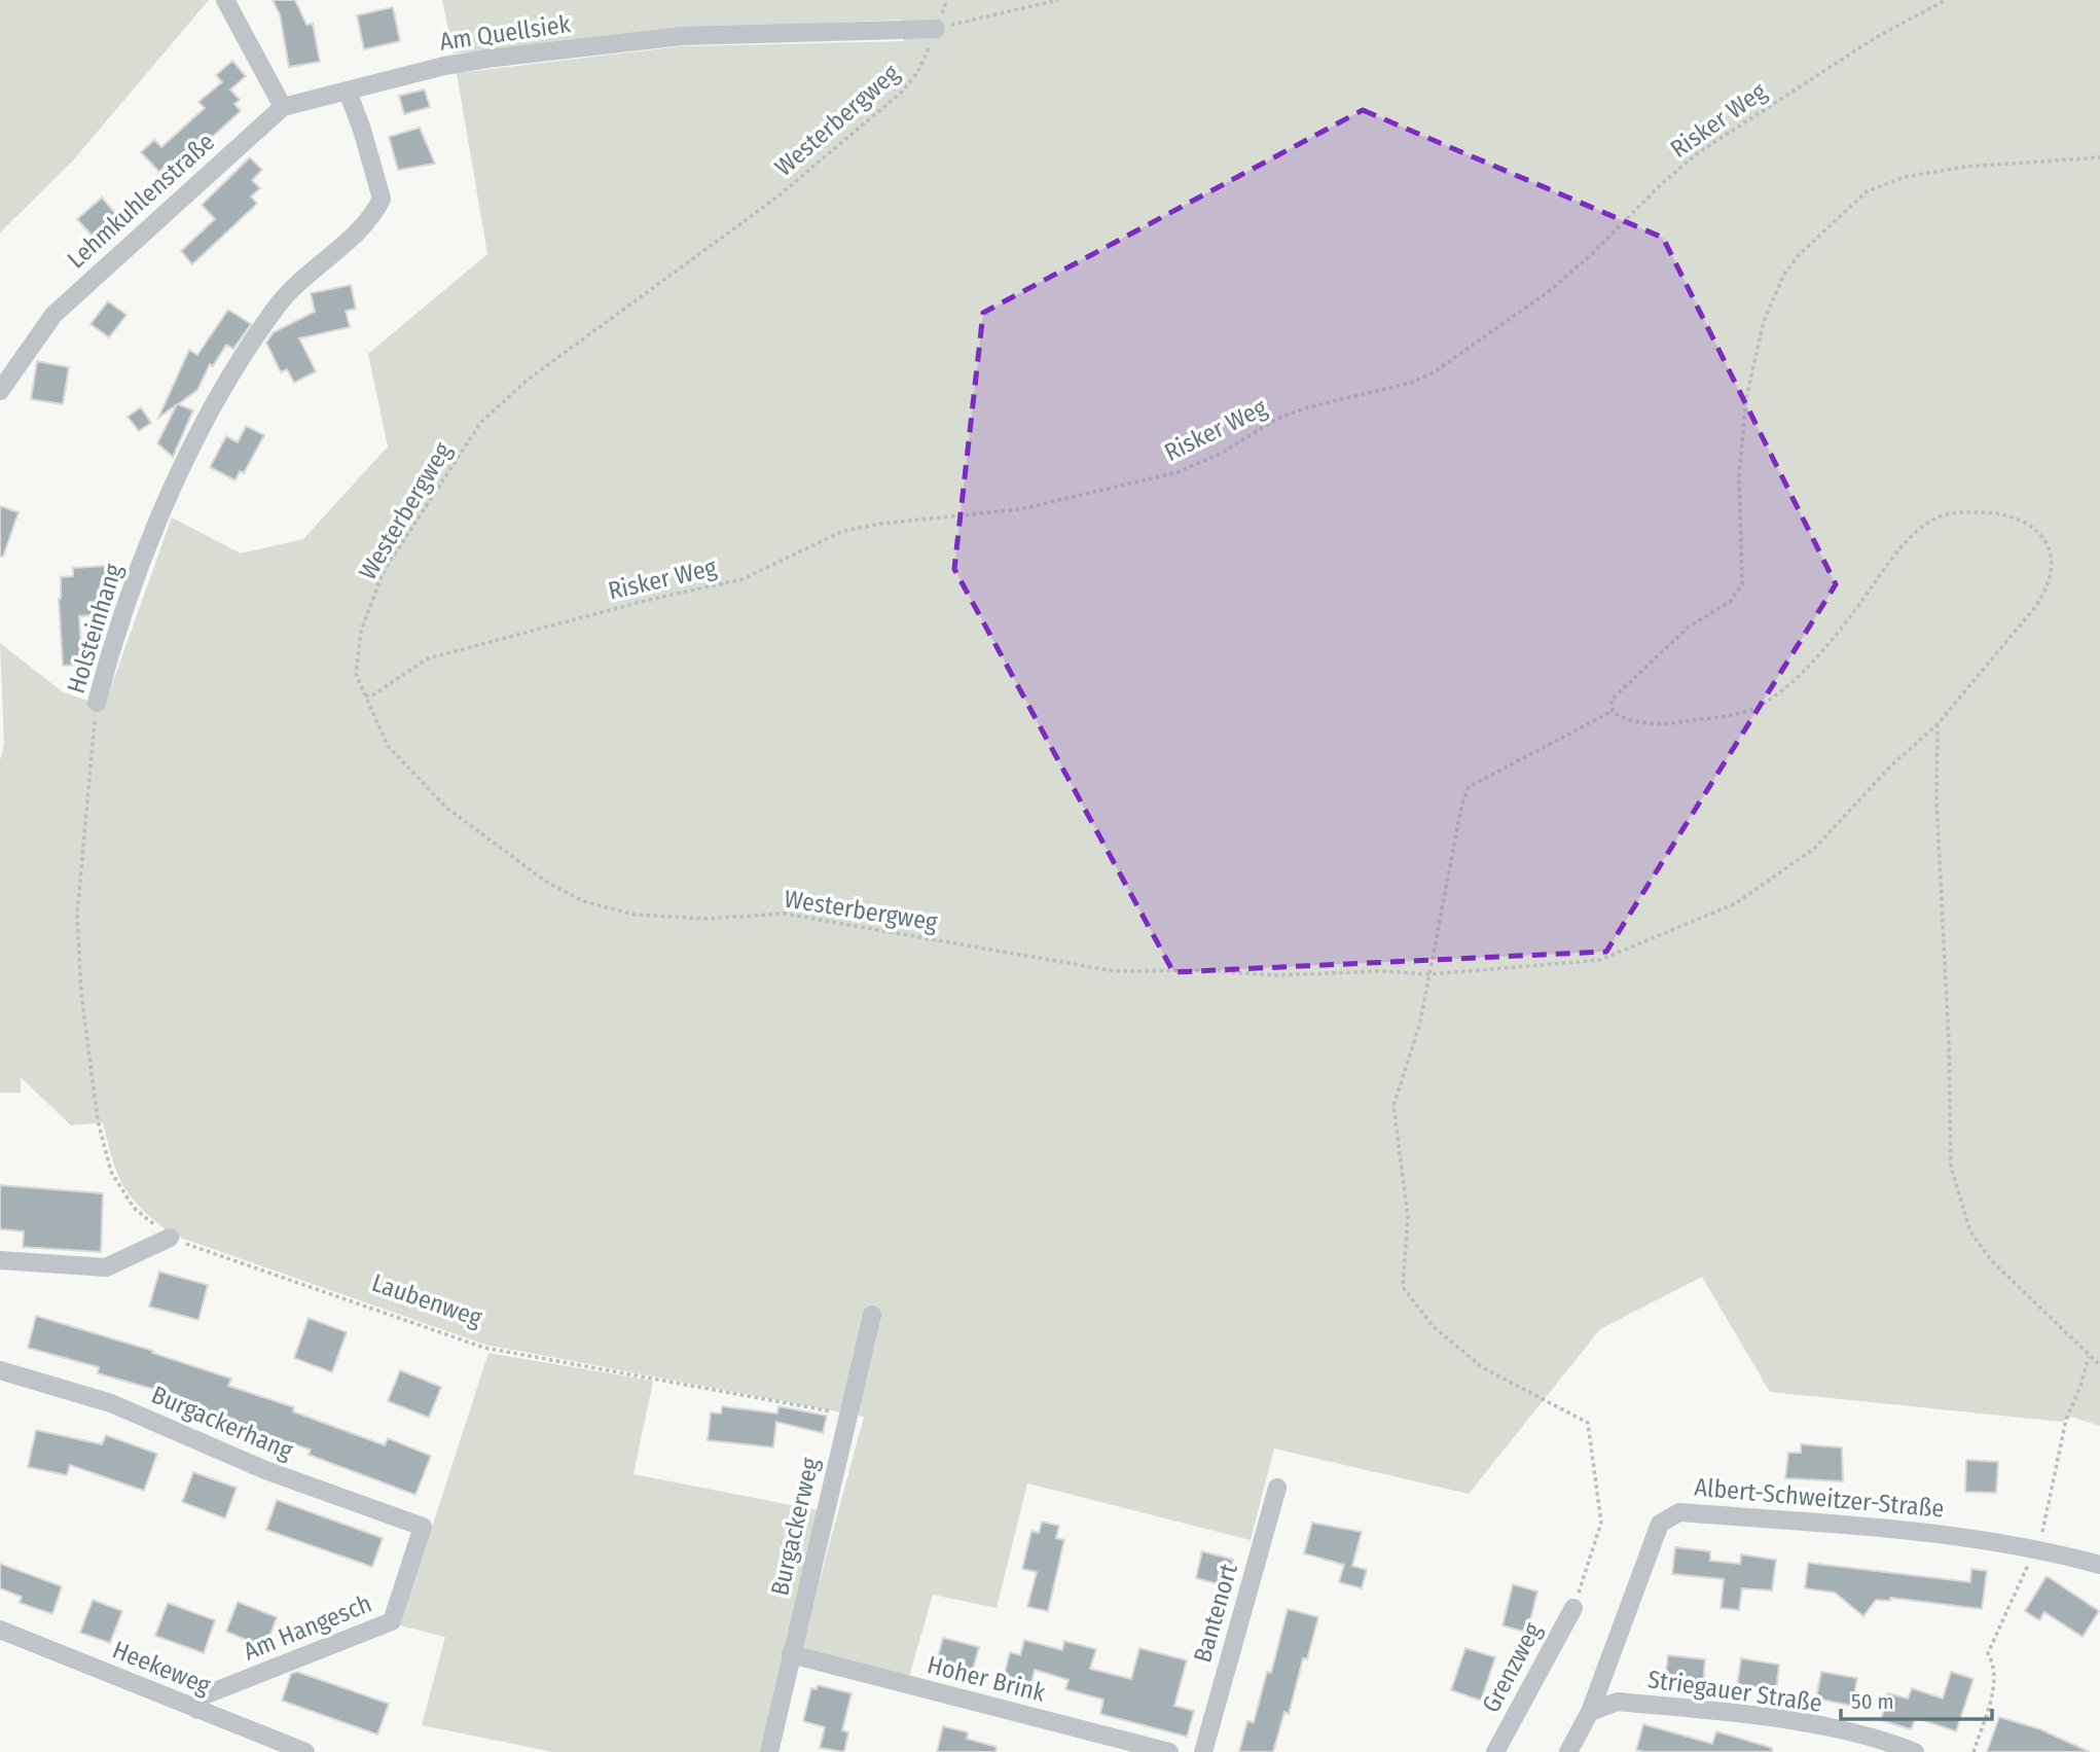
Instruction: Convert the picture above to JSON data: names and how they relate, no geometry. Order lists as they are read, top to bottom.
{
  "streets": {
    "street": [
      "Am Quellsiek",
      "Lehmkuhlenstraße",
      "Holsteinhang",
      "Burgackerhang",
      "Albert-Schweitzer-Straße",
      "Burgackerweg",
      "Bantenort",
      "Am Hangesch",
      "Heekeweg",
      "Grenzweg",
      "Hoher Brink",
      "Striegauer Straße"
    ],
    "path": ["Westerbergweg", "Risker Weg", "Laubenweg"]
  },
  "crossings": [
    ["Am Quellsiek", "Westerbergweg"],
    ["Am Quellsiek", "Lehmkuhlenstraße"],
    ["Am Quellsiek", "Holsteinhang"],
    ["Westerbergweg", "Risker Weg"],
    ["Lehmkuhlenstraße", "Holsteinhang"],
    ["Holsteinhang", "Laubenweg"],
    ["Laubenweg", "Burgackerweg"],
    ["Burgackerhang", "Am Hangesch"],
    ["Albert-Schweitzer-Straße", "Striegauer Straße"],
    ["Burgackerweg", "Hoher Brink"],
    ["Am Hangesch", "Heekeweg"]
  ],
  "scale_bar": "50 m"
}
